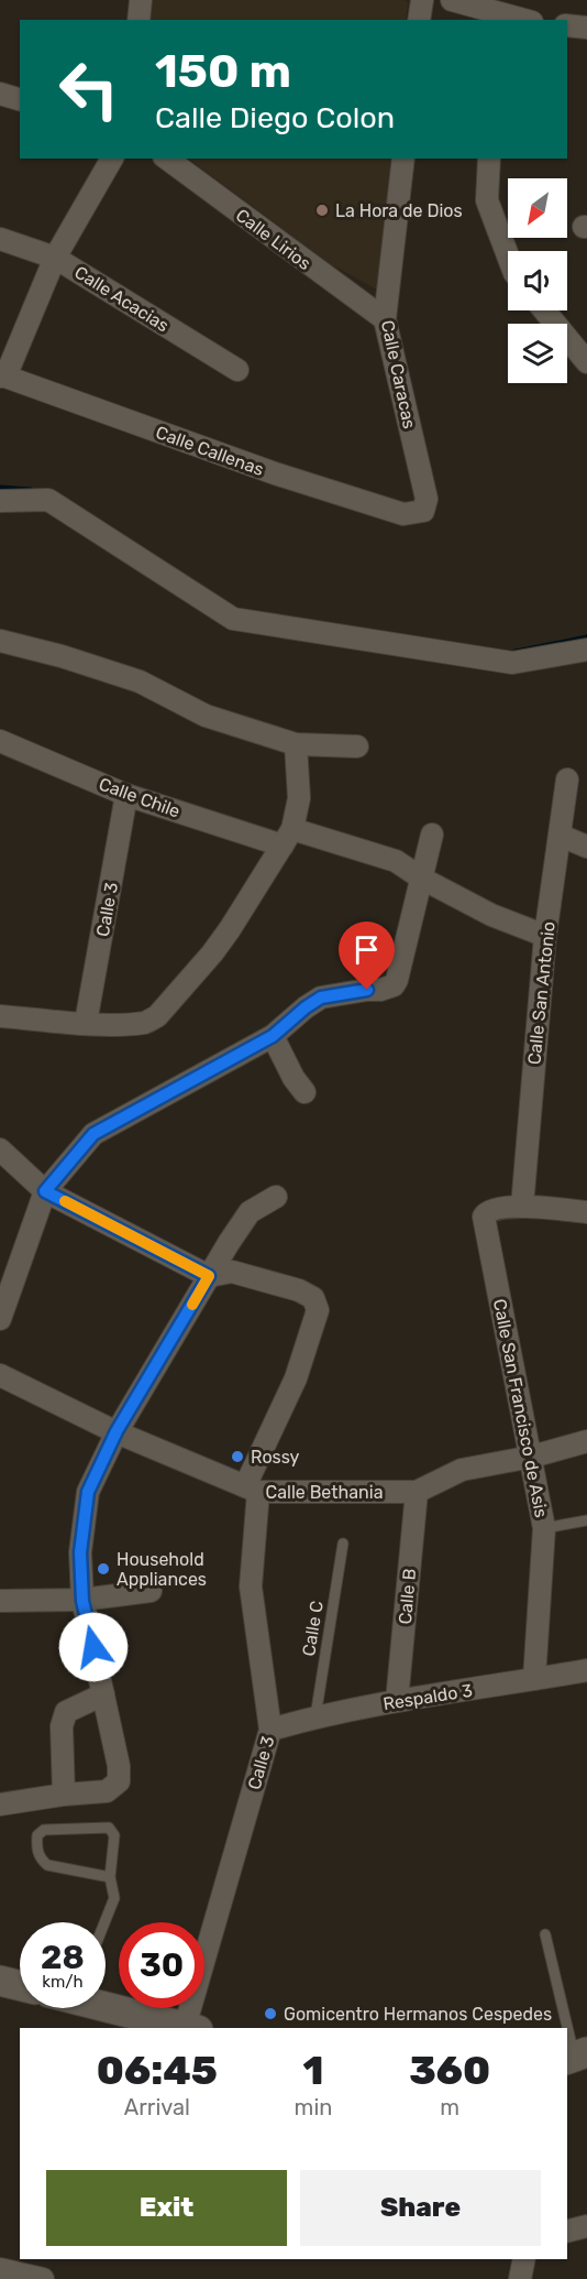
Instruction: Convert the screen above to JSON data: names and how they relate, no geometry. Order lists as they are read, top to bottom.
{
  "streets": {
    "street": [
      "Calle Lirios",
      "Calle Acacias",
      "Calle Caracas",
      "Calle Callenas",
      "Calle Chile",
      "Calle 3",
      "Calle San Antonio",
      "Calle San Francisco de Asis",
      "Calle Bethania",
      "Calle B",
      "Respaldo 3"
    ],
    "lane": ["Calle C"]
  },
  "crossings": [
    ["Calle Lirios", "Calle Caracas"],
    ["Calle Caracas", "Calle Callenas"],
    ["Calle Chile", "Calle 3"],
    ["Calle Chile", "Calle San Antonio"],
    ["Calle 3", "Calle Bethania"],
    ["Calle 3", "Respaldo 3"],
    ["Calle San Antonio", "Calle San Francisco de Asis"],
    ["Calle San Francisco de Asis", "Calle Bethania"],
    ["Calle San Francisco de Asis", "Respaldo 3"],
    ["Calle Bethania", "Calle B"],
    ["Calle B", "Respaldo 3"],
    ["Calle C", "Respaldo 3"]
  ],
  "places": [
    "La Hora de Dios",
    "Rossy",
    "Household Appliances",
    "Gomicentro Hermanos Cespedes"
  ],
  "north": "bottom left",
  "page": {
    "turn": ["150 m", "Calle Diego Colon"],
    "speed": "28 km/h",
    "limit": "30",
    "eta": [
      "06:45",
      "Arrival",
      "1",
      "min",
      "360",
      "m"
    ],
    "buttons": ["Exit", "Share"]
  }
}
